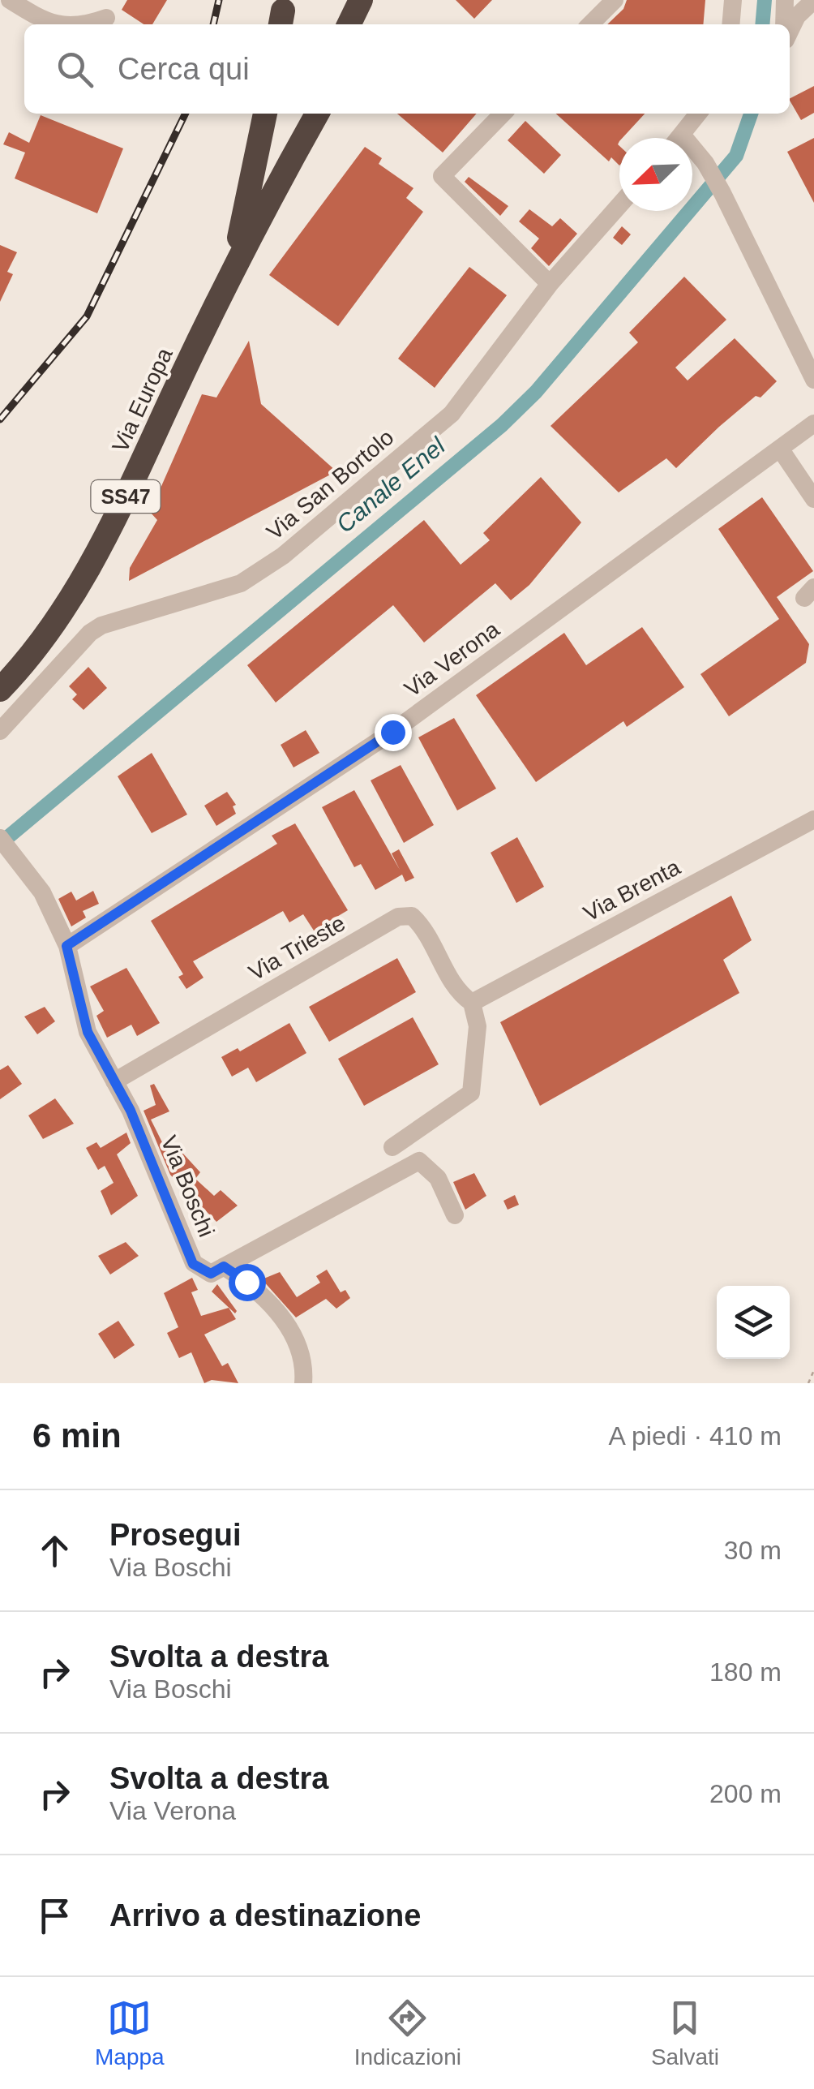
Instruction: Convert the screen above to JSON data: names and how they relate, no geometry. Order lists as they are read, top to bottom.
{
  "streets": {
    "highway": ["Via Europa", "SS47"],
    "street": [
      "Via San Bortolo",
      "Via Verona",
      "Via Brenta",
      "Via Trieste",
      "Via Boschi"
    ]
  },
  "crossings": [
    ["Via Europa", "SS47"],
    ["Via Verona", "Via Boschi"],
    ["Via Brenta", "Via Trieste"],
    ["Via Trieste", "Via Boschi"]
  ],
  "water": ["Canale Enel"],
  "north": "bottom left",
  "page": {
    "search": "Cerca qui",
    "heading": ["6 min", "A piedi · 410 m"],
    "list": [
      ["Prosegui", "Via Boschi", "30 m"],
      ["Svolta a destra", "Via Boschi", "180 m"],
      ["Svolta a destra", "Via Verona", "200 m"],
      "Arrivo a destinazione"
    ],
    "nav": ["Mappa", "Indicazioni", "Salvati"]
  }
}
